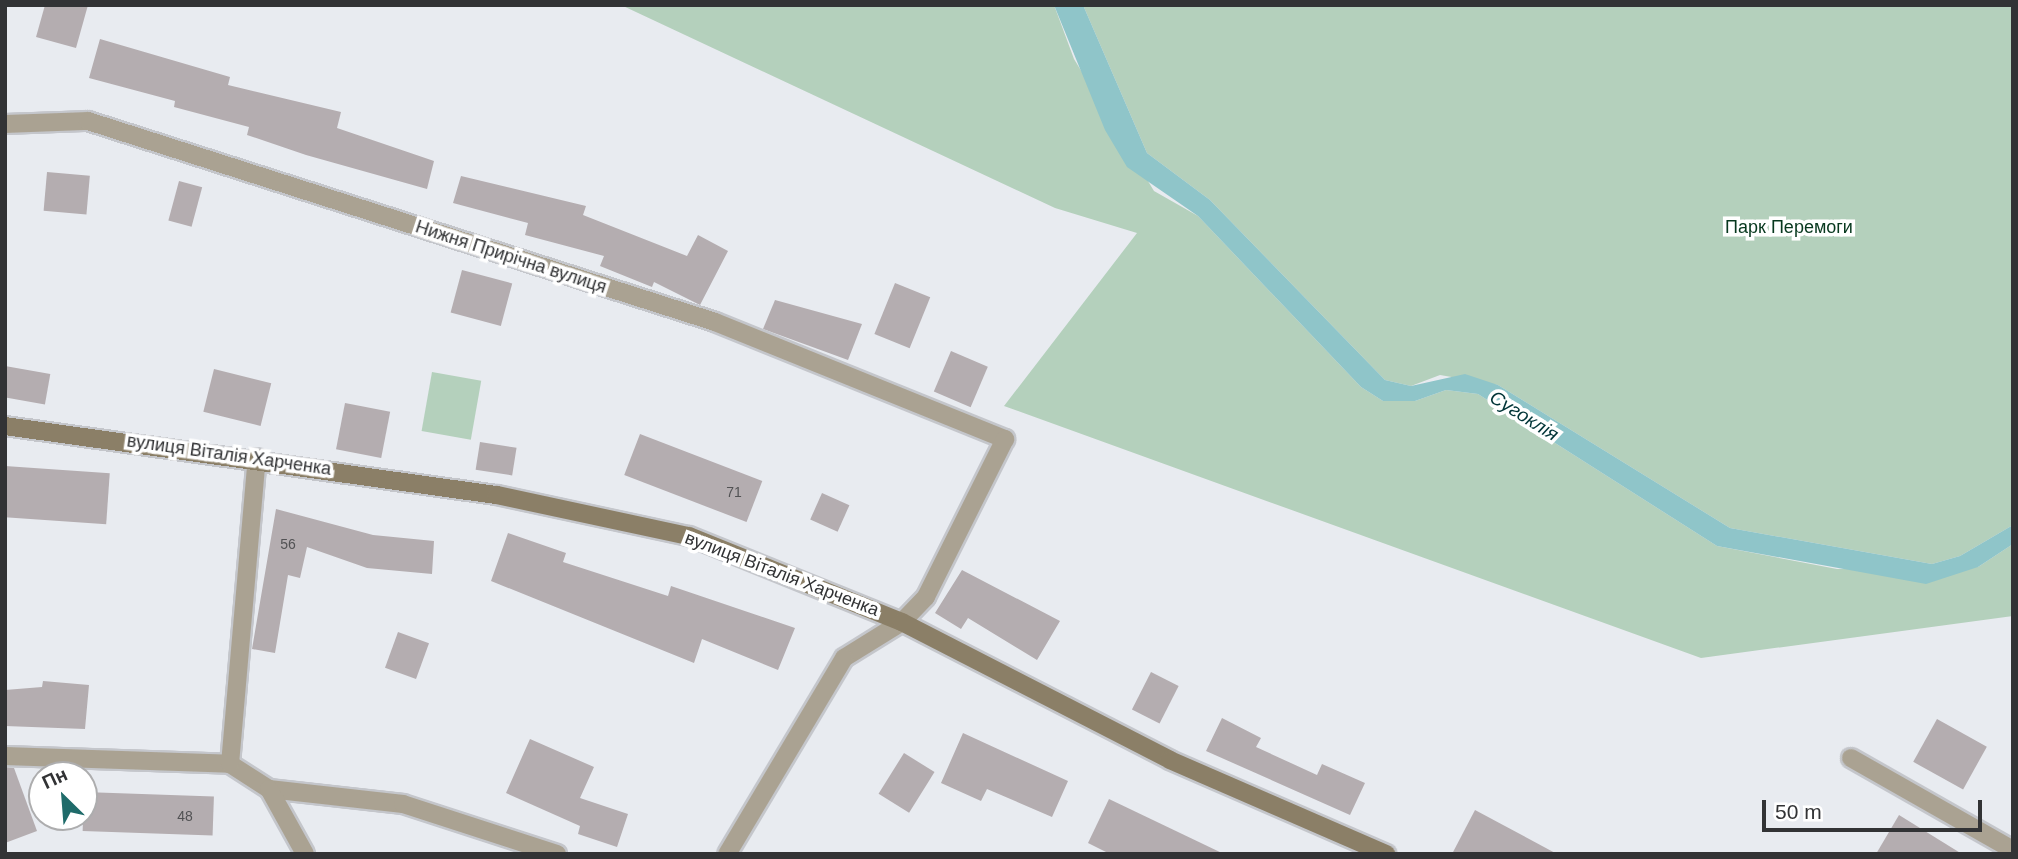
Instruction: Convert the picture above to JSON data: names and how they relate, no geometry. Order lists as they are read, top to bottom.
{
  "streets": {
    "street": ["Нижня Прирічна вулиця", "вулиця Віталія Харченка"]
  },
  "crossings": [
    ["Нижня Прирічна вулиця", "вулиця Віталія Харченка"]
  ],
  "water": ["Сугоклія"],
  "parks": ["Парк Перемоги"],
  "house_numbers": ["71", "56", "48"],
  "scale_bar": "50 m",
  "north": "top left"
}
